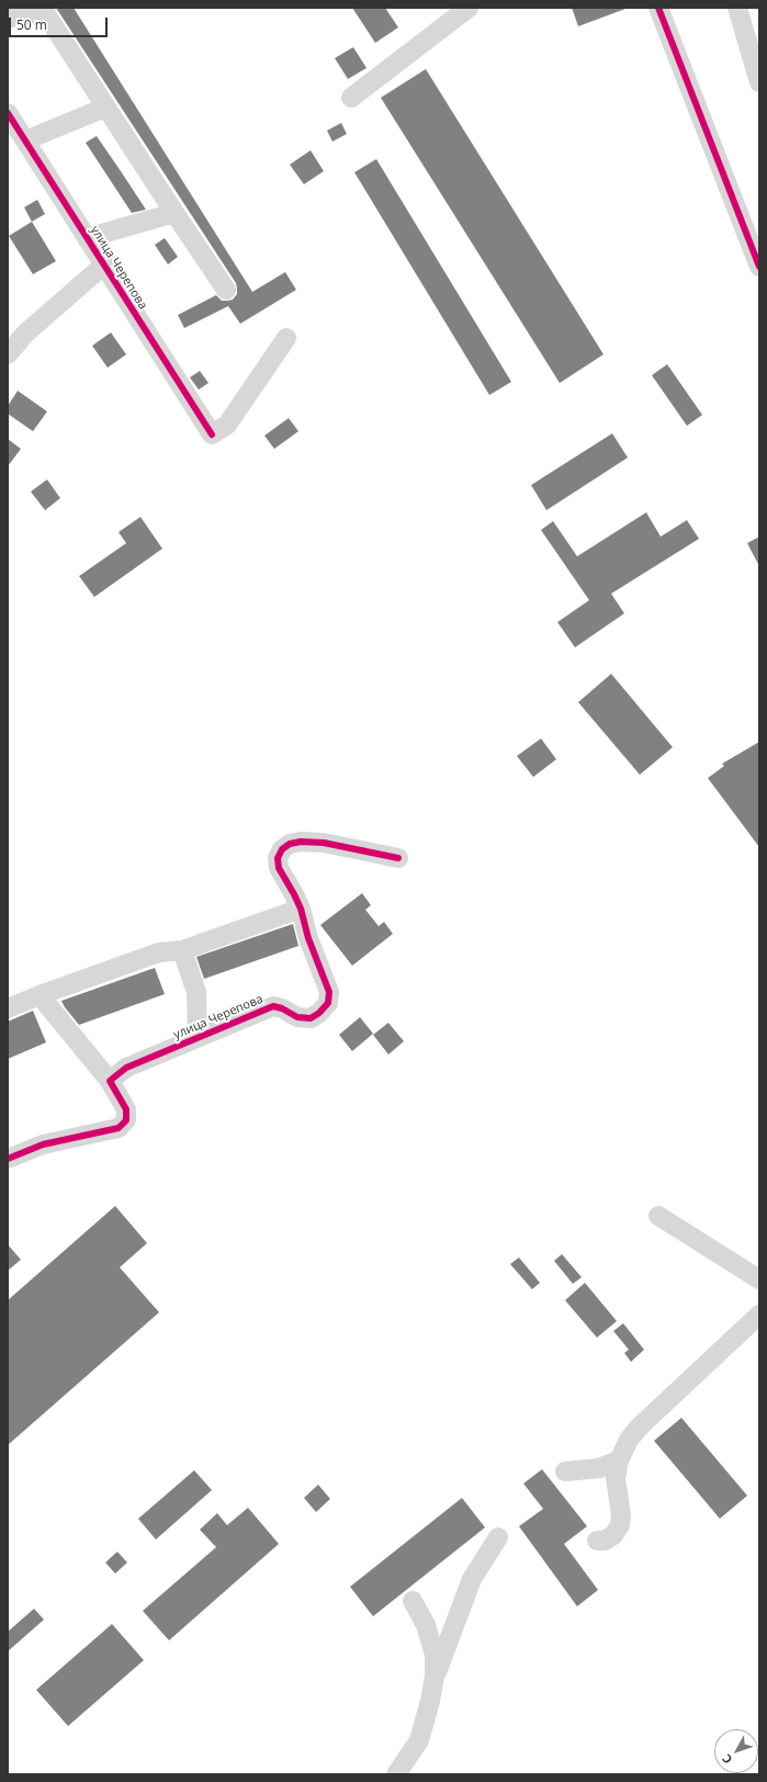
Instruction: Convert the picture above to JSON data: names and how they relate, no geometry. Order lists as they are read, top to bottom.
{
  "streets": {
    "street": ["улица Черепова"]
  },
  "scale_bar": "50 m",
  "north": "bottom left"
}
